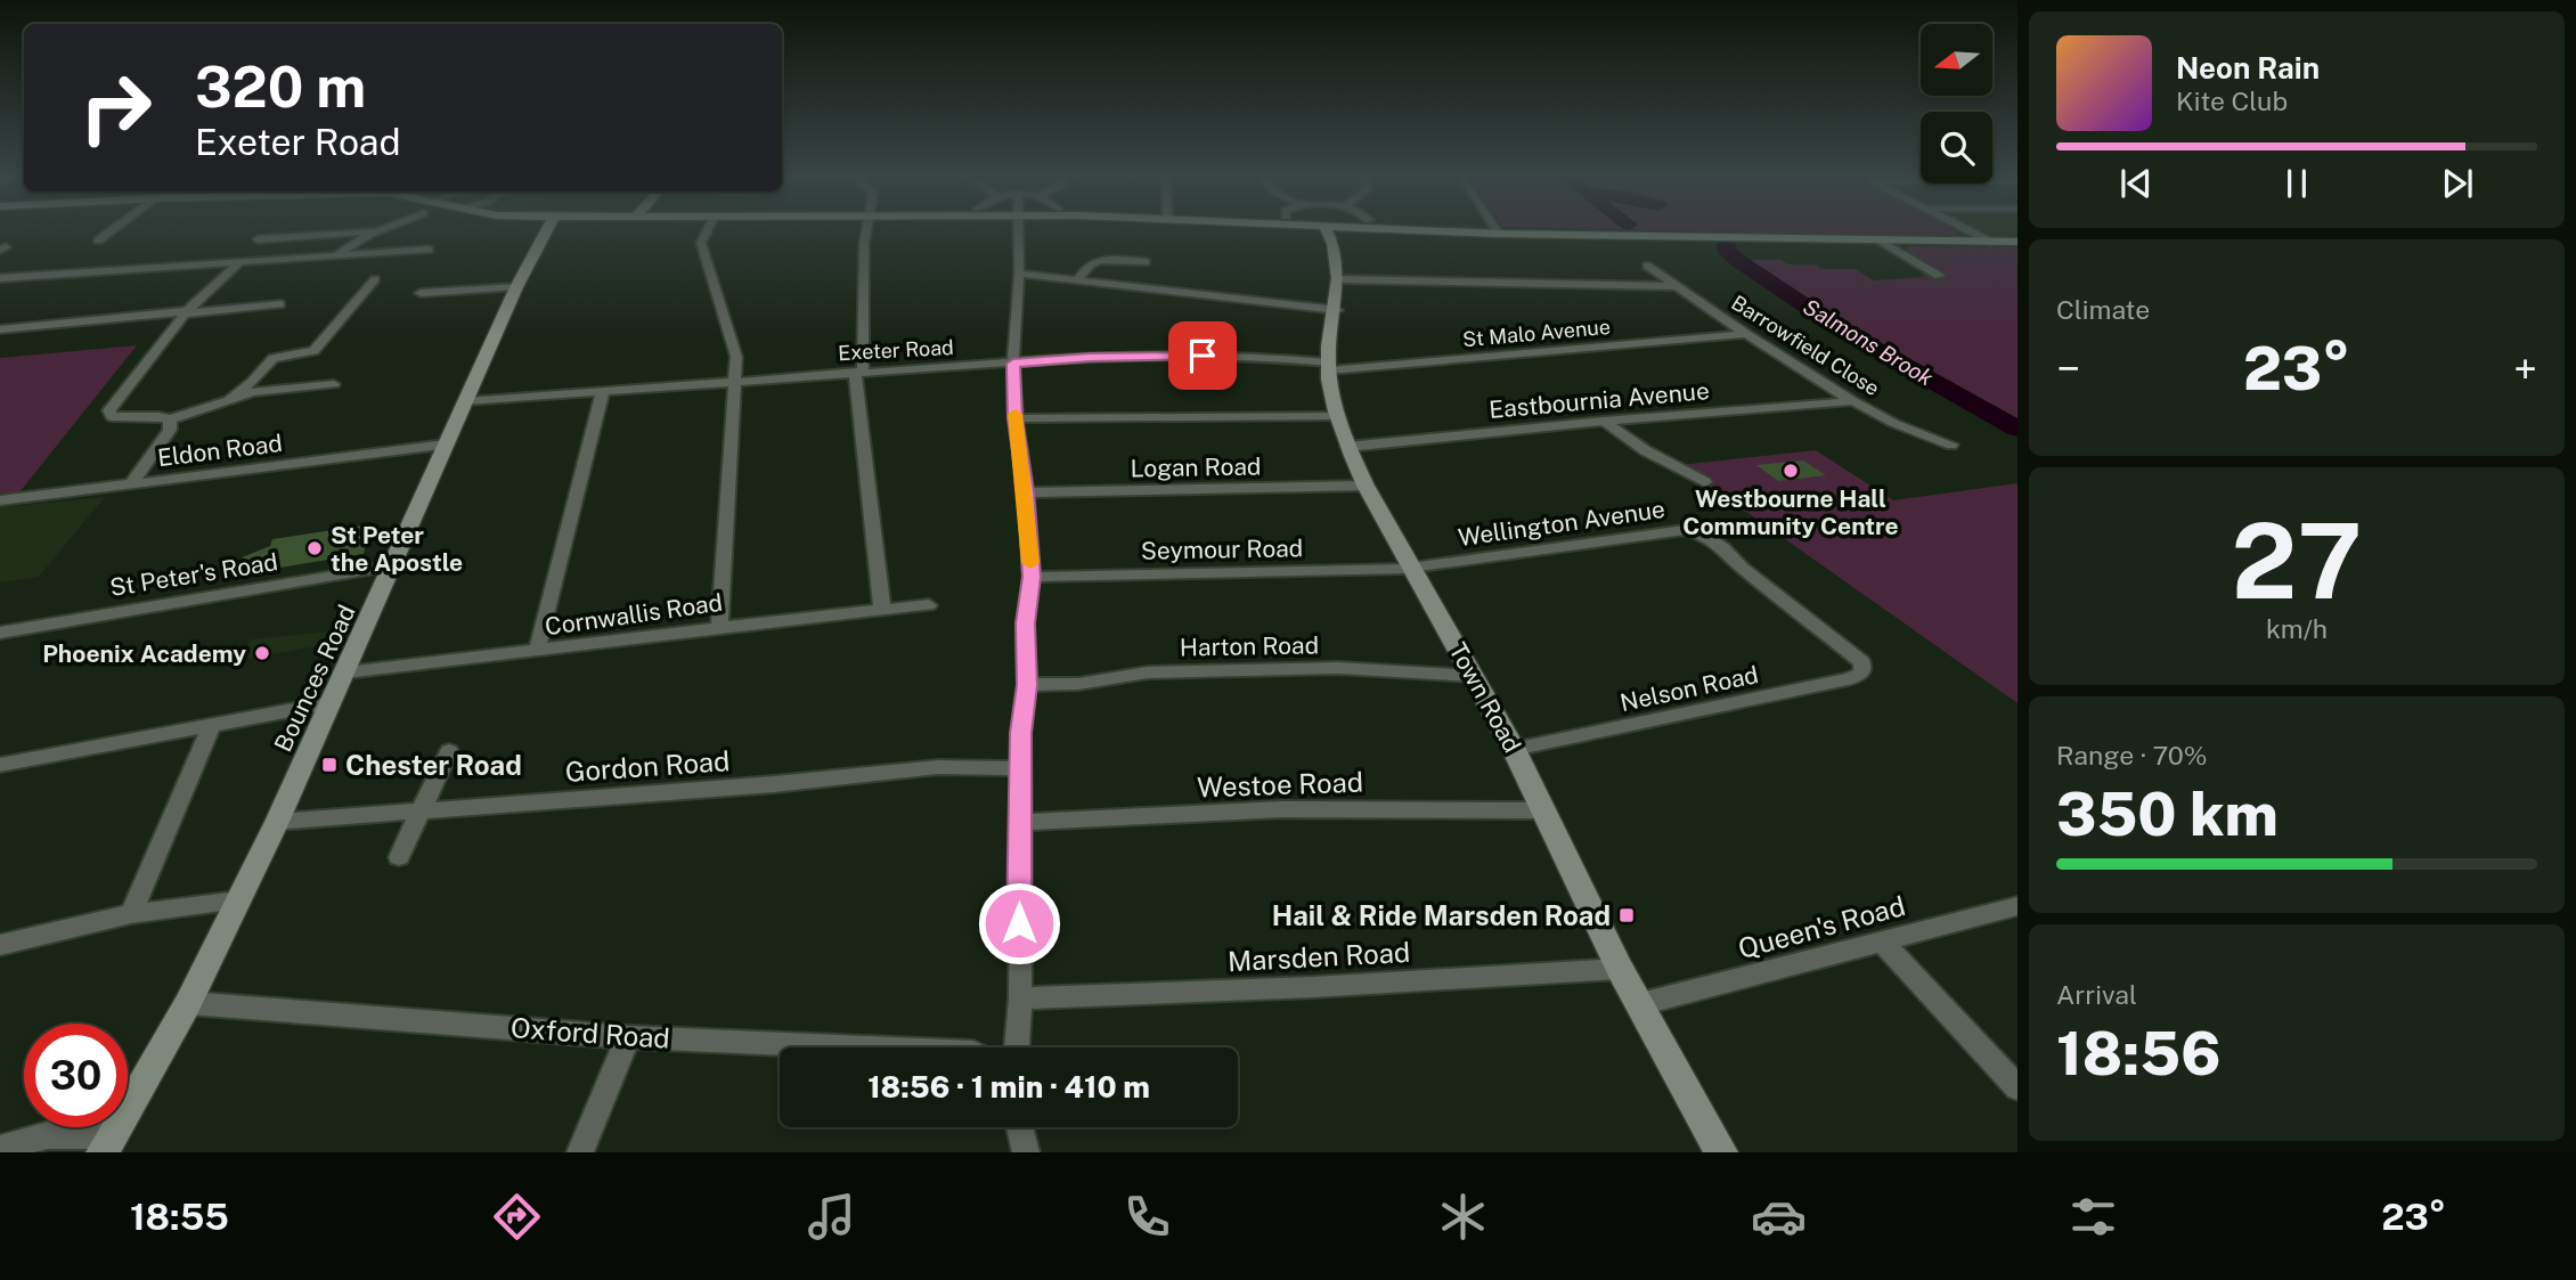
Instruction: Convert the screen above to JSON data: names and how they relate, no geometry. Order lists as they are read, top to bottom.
{
  "streets": {
    "main road": ["Bounces Road", "Town Road"],
    "street": [
      "St Malo Avenue",
      "Barrowfield Close",
      "Exeter Road",
      "Eastbournia Avenue",
      "Eldon Road",
      "Logan Road",
      "Wellington Avenue",
      "Seymour Road",
      "St Peter's Road",
      "Cornwallis Road",
      "Harton Road",
      "Nelson Road",
      "Gordon Road",
      "Westoe Road",
      "Queen's Road",
      "Marsden Road",
      "Oxford Road"
    ]
  },
  "crossings": [
    ["St Malo Avenue", "Barrowfield Close"],
    ["St Malo Avenue", "Exeter Road"],
    ["St Malo Avenue", "Town Road"],
    ["Barrowfield Close", "Eastbournia Avenue"],
    ["Exeter Road", "Bounces Road"],
    ["Exeter Road", "Town Road"],
    ["Eastbournia Avenue", "Town Road"],
    ["Eldon Road", "Bounces Road"],
    ["Logan Road", "Town Road"],
    ["Wellington Avenue", "Seymour Road"],
    ["Wellington Avenue", "Nelson Road"],
    ["Wellington Avenue", "Town Road"],
    ["Seymour Road", "Town Road"],
    ["St Peter's Road", "Bounces Road"],
    ["Cornwallis Road", "Bounces Road"],
    ["Harton Road", "Town Road"],
    ["Bounces Road", "Gordon Road"],
    ["Bounces Road", "Oxford Road"],
    ["Nelson Road", "Town Road"],
    ["Town Road", "Westoe Road"],
    ["Town Road", "Queen's Road"],
    ["Town Road", "Marsden Road"]
  ],
  "water": ["Salmons Brook"],
  "places": {
    "other": ["Westbourne Hall Community Centre", "St Peter the Apostle", "Phoenix Academy"],
    "transit": ["Chester Road", "Hail & Ride Marsden Road"]
  },
  "north": "left",
  "page": {
    "turn": ["320 m", "Exeter Road"],
    "song": ["Neon Rain", "Kite Club"],
    "tile": [
      "Climate",
      ["27", "km/h"],
      ["Range · 70%", "350 km"],
      ["Arrival", "18:56"]
    ],
    "heat": ["−", "23°", "+"],
    "limit": "30",
    "trip": "18:56 · 1 min · 410 m",
    "tabs": ["18:55", "23°"]
  }
}
